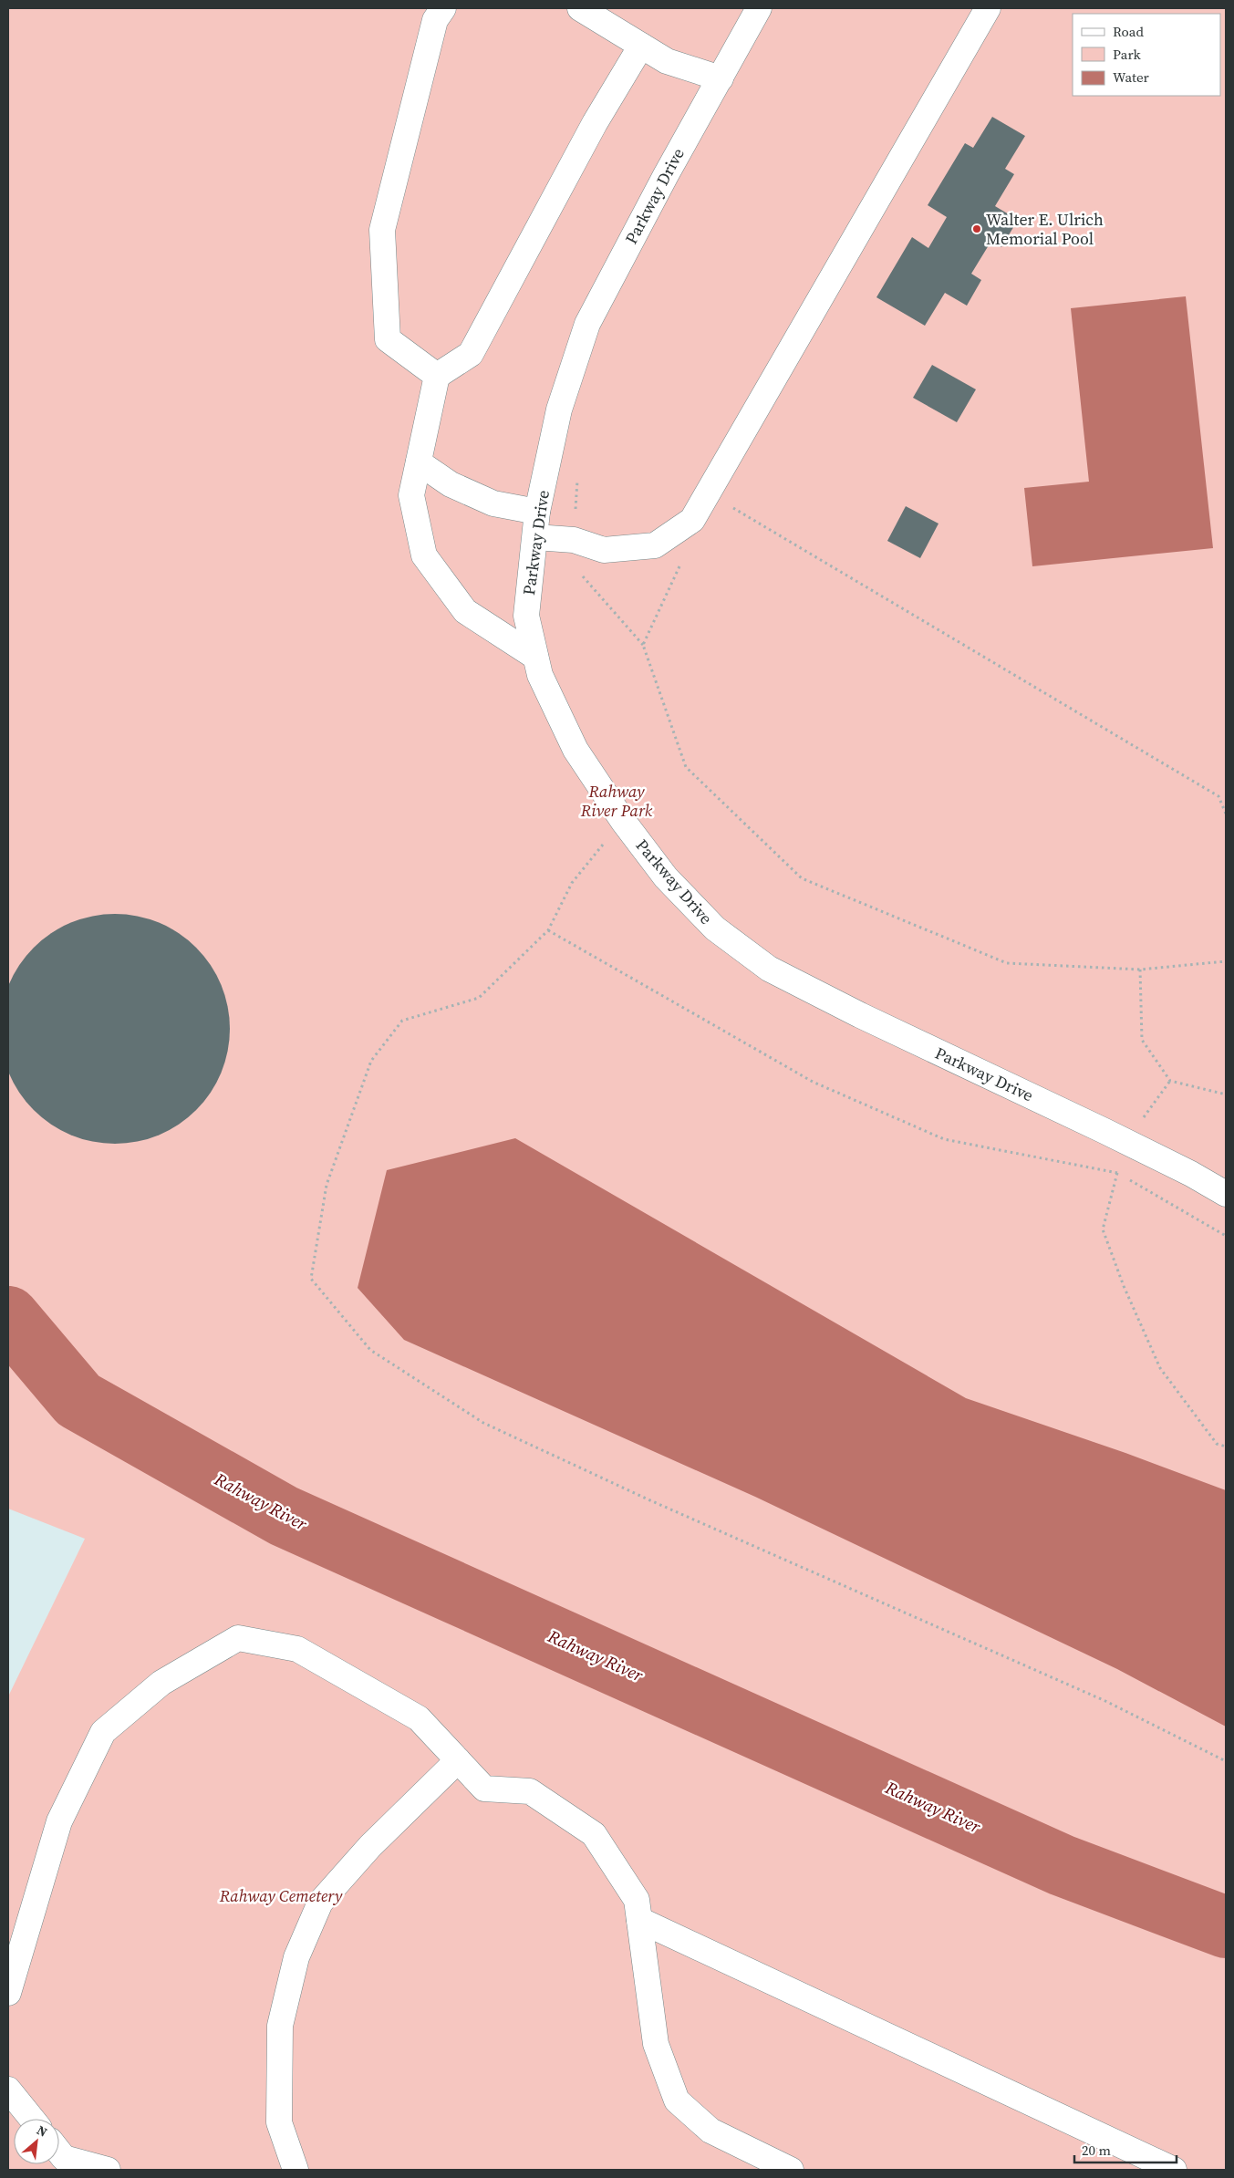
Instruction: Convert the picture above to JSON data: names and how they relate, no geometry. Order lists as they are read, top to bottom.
{
  "streets": {
    "street": ["Parkway Drive"]
  },
  "water": ["Rahway River"],
  "parks": ["Rahway River Park", "Rahway Cemetery"],
  "places": ["Walter E. Ulrich Memorial Pool"],
  "legend": ["Road", "Park", "Water"],
  "scale_bar": "20 m",
  "north": "top right"
}
